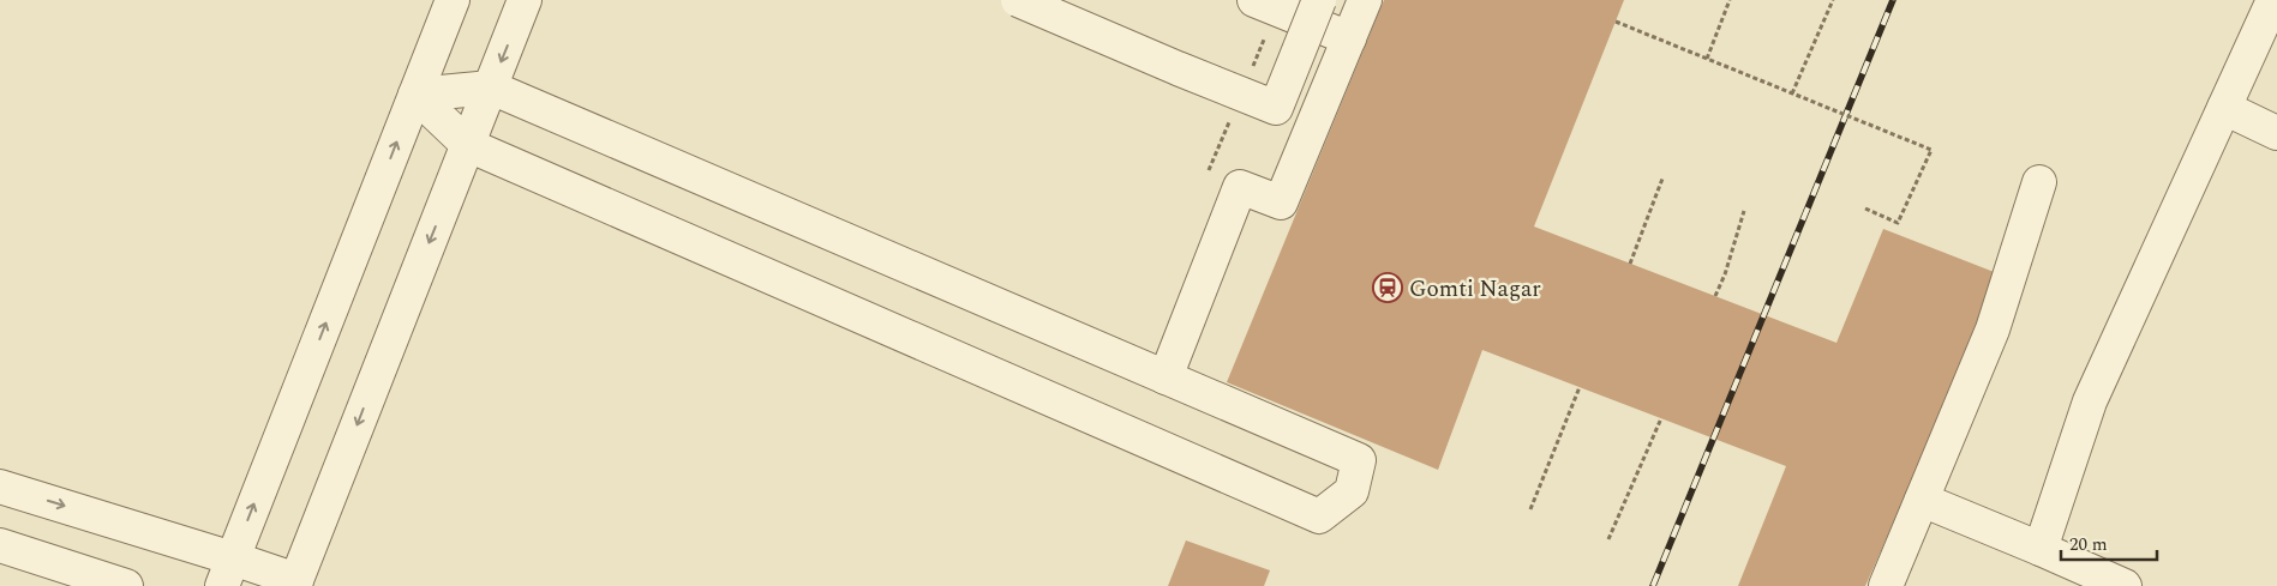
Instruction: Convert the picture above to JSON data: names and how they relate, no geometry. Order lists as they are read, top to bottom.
{
  "places": {
    "station": ["Gomti Nagar"]
  },
  "scale_bar": "20 m"
}
